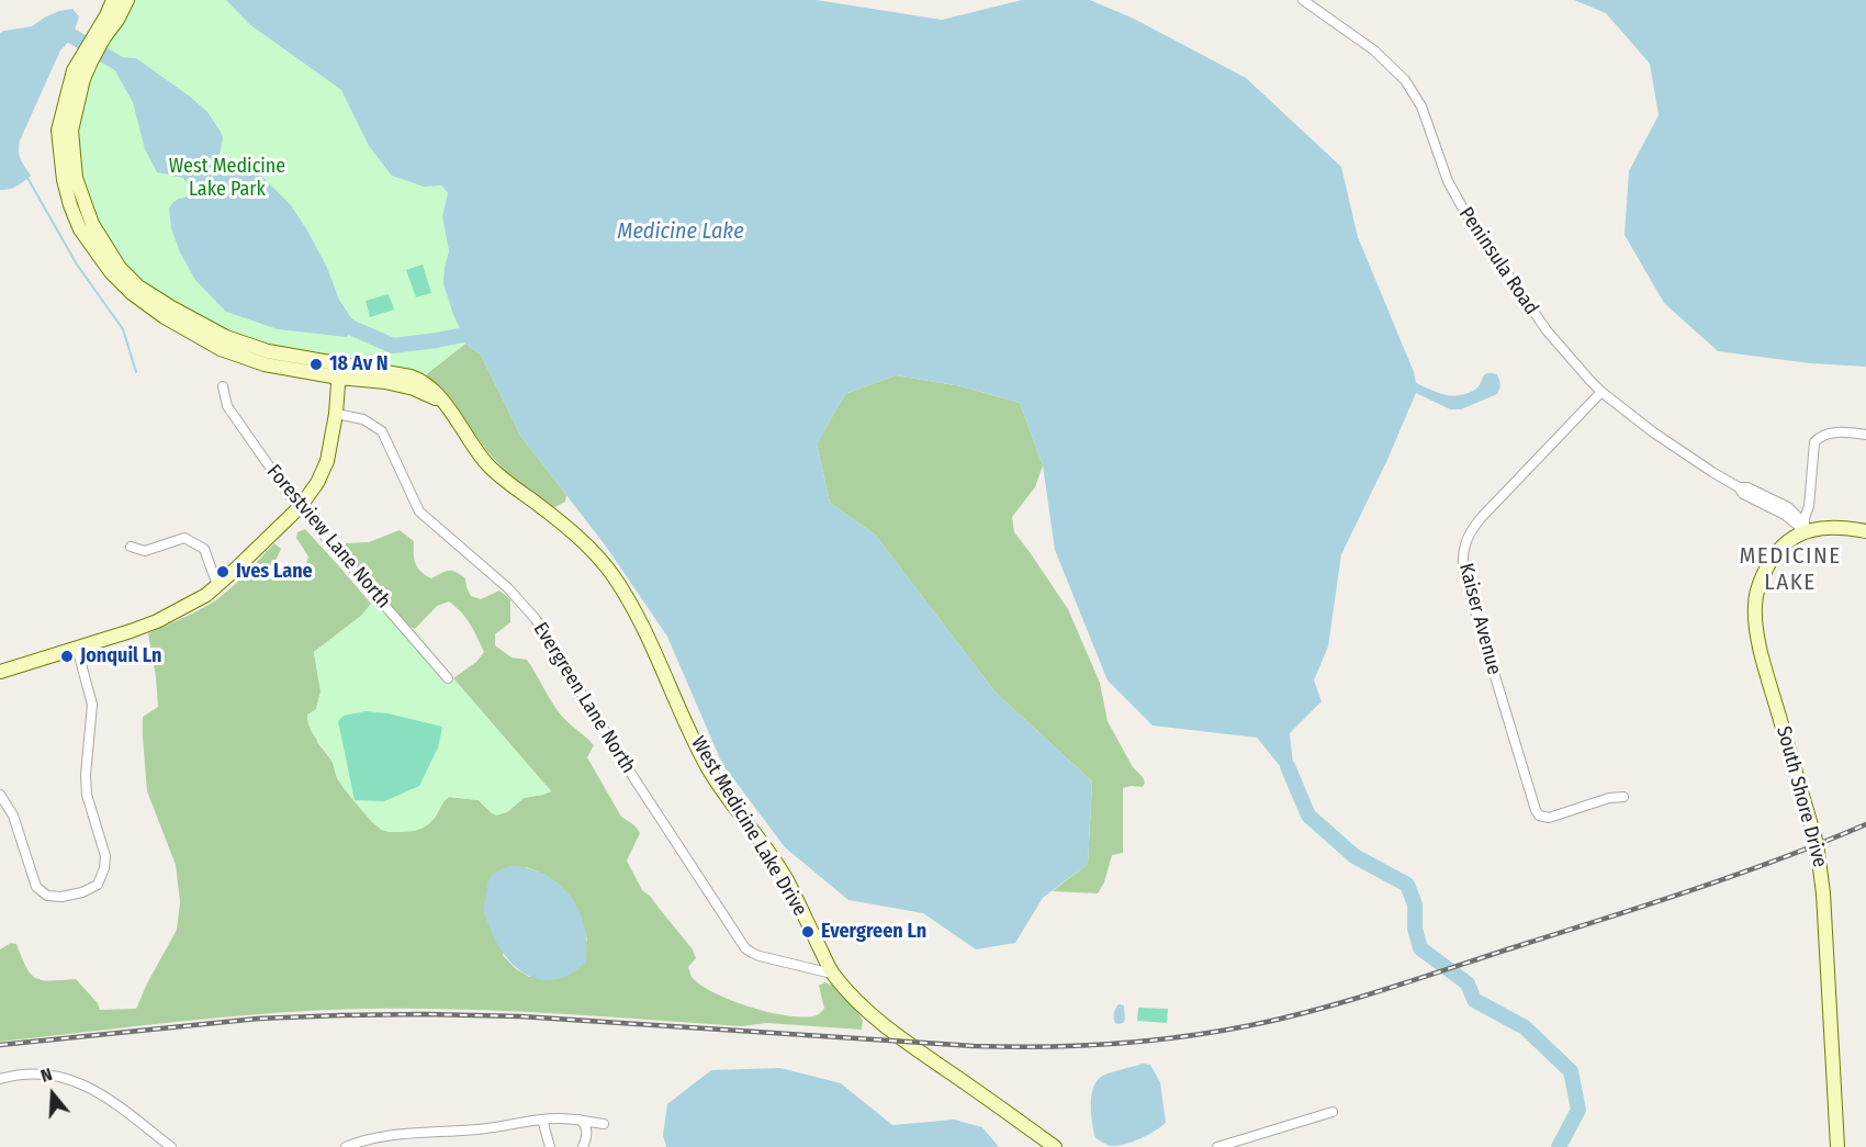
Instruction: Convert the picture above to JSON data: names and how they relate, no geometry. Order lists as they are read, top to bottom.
{
  "streets": {
    "street": [
      "Peninsula Road",
      "Forestview Lane North",
      "Kaiser Avenue",
      "Evergreen Lane North",
      "South Shore Drive",
      "West Medicine Lake Drive"
    ]
  },
  "crossings": [
    ["Peninsula Road", "Kaiser Avenue"],
    ["Peninsula Road", "South Shore Drive"],
    ["Evergreen Lane North", "West Medicine Lake Drive"]
  ],
  "districts": ["MEDICINE LAKE"],
  "water": ["Medicine Lake"],
  "parks": ["West Medicine Lake Park"],
  "places": [
    "18 Av N",
    "Ives Lane",
    "Jonquil Ln",
    "Evergreen Ln"
  ],
  "north": "top"
}
